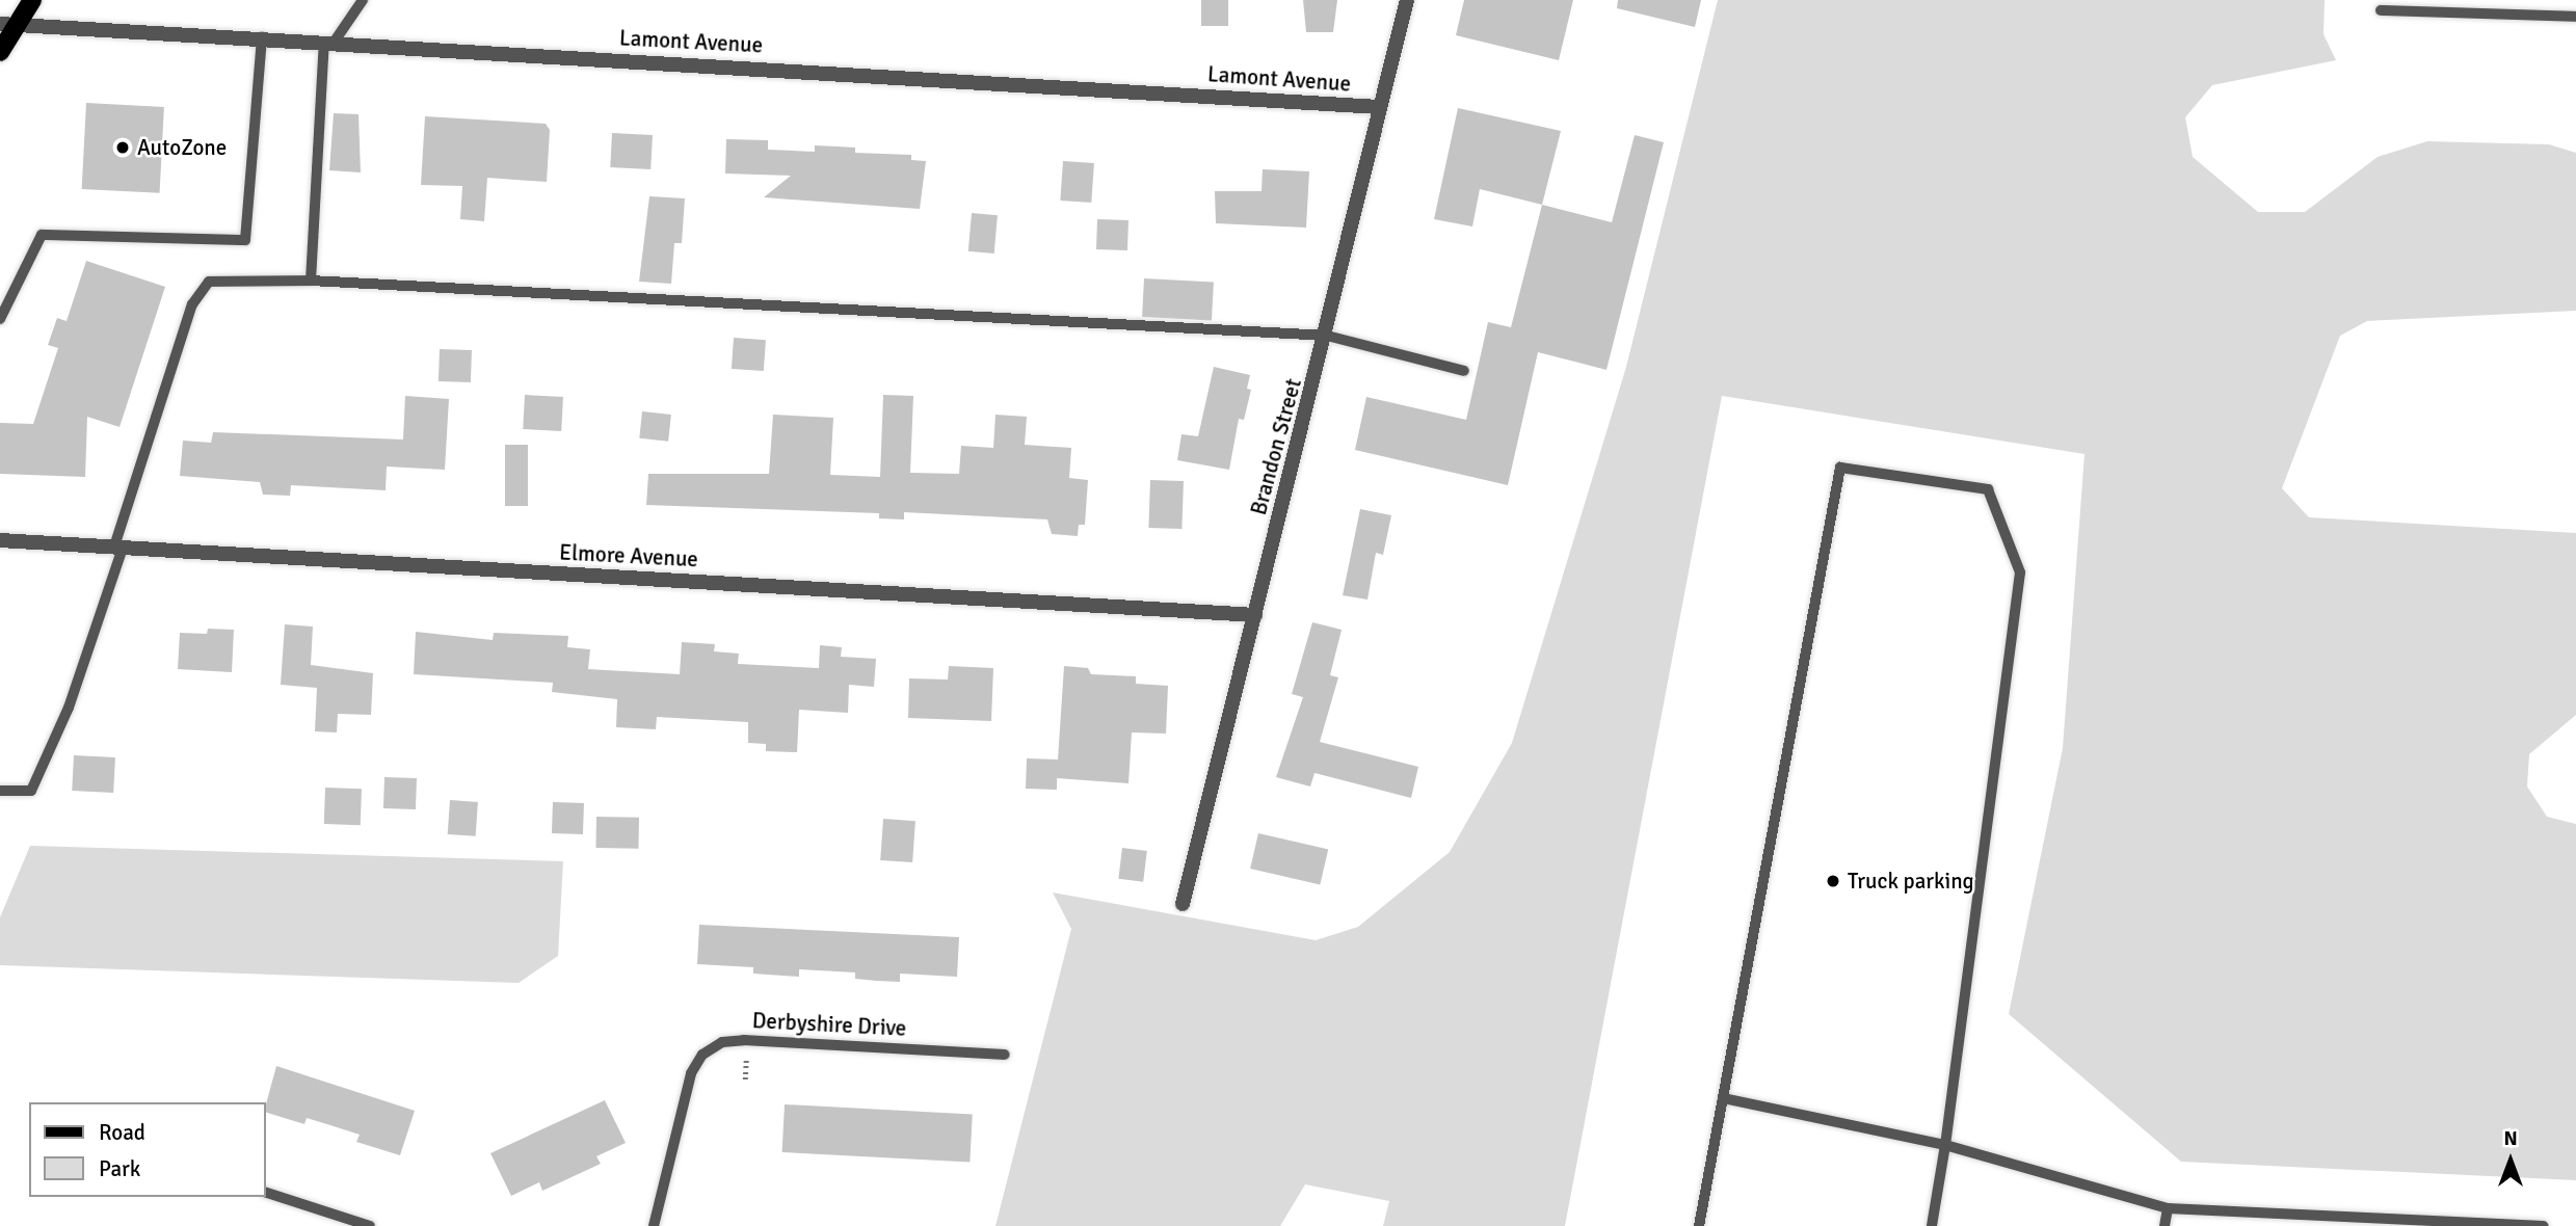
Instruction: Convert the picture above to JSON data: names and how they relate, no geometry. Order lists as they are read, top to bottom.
{
  "streets": {
    "street": ["Lamont Avenue", "Brandon Street", "Elmore Avenue"],
    "lane": ["Derbyshire Drive"]
  },
  "crossings": [
    ["Lamont Avenue", "Brandon Street"],
    ["Brandon Street", "Elmore Avenue"]
  ],
  "places": ["AutoZone", "Truck parking"],
  "legend": ["Road", "Park"],
  "north": "top"
}
